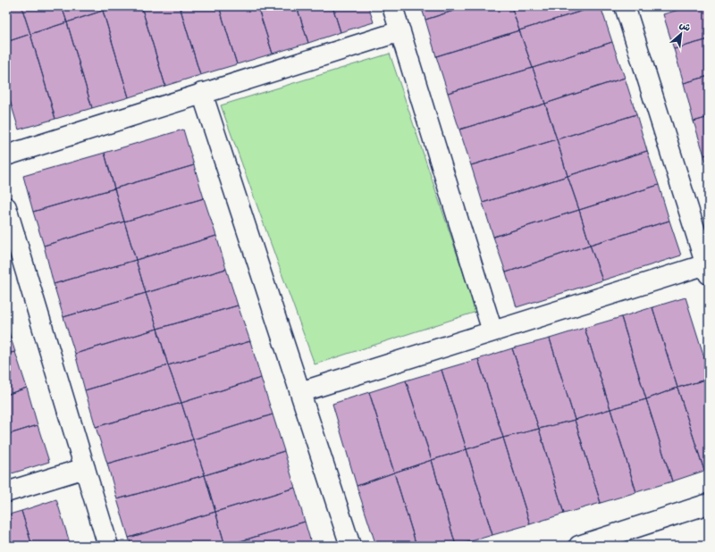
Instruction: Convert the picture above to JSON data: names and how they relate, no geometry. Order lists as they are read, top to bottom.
{
  "north": "top right"
}
